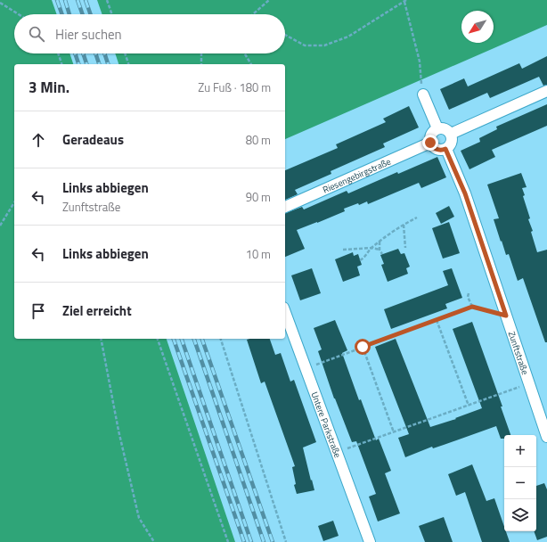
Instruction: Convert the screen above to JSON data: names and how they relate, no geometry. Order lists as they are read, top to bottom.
{
  "streets": {
    "street": ["Riesengebirgstraße", "Zunftstraße", "Untere Parkstraße"]
  },
  "crossings": [
    ["Riesengebirgstraße", "Zunftstraße"]
  ],
  "north": "bottom left",
  "page": {
    "search": "Hier suchen",
    "heading": ["3 Min.", "Zu Fuß · 180 m"],
    "list": [
      ["Geradeaus", "80 m"],
      ["Links abbiegen", "Zunftstraße", "90 m"],
      ["Links abbiegen", "10 m"],
      "Ziel erreicht"
    ],
    "map_buttons": ["+", "−"]
  }
}
